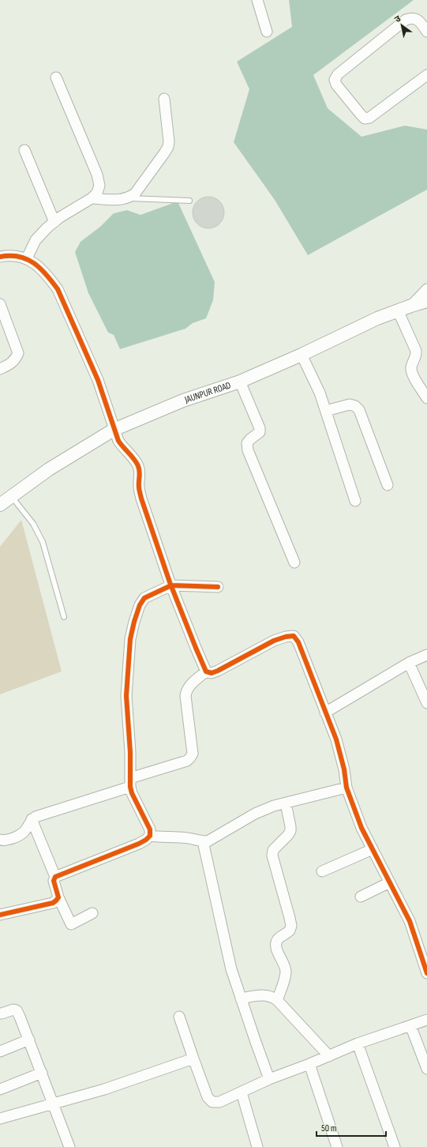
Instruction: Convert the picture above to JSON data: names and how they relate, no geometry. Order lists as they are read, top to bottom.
{
  "streets": {
    "street": ["JAUNPUR ROAD"]
  },
  "scale_bar": "50 m",
  "north": "top left"
}
